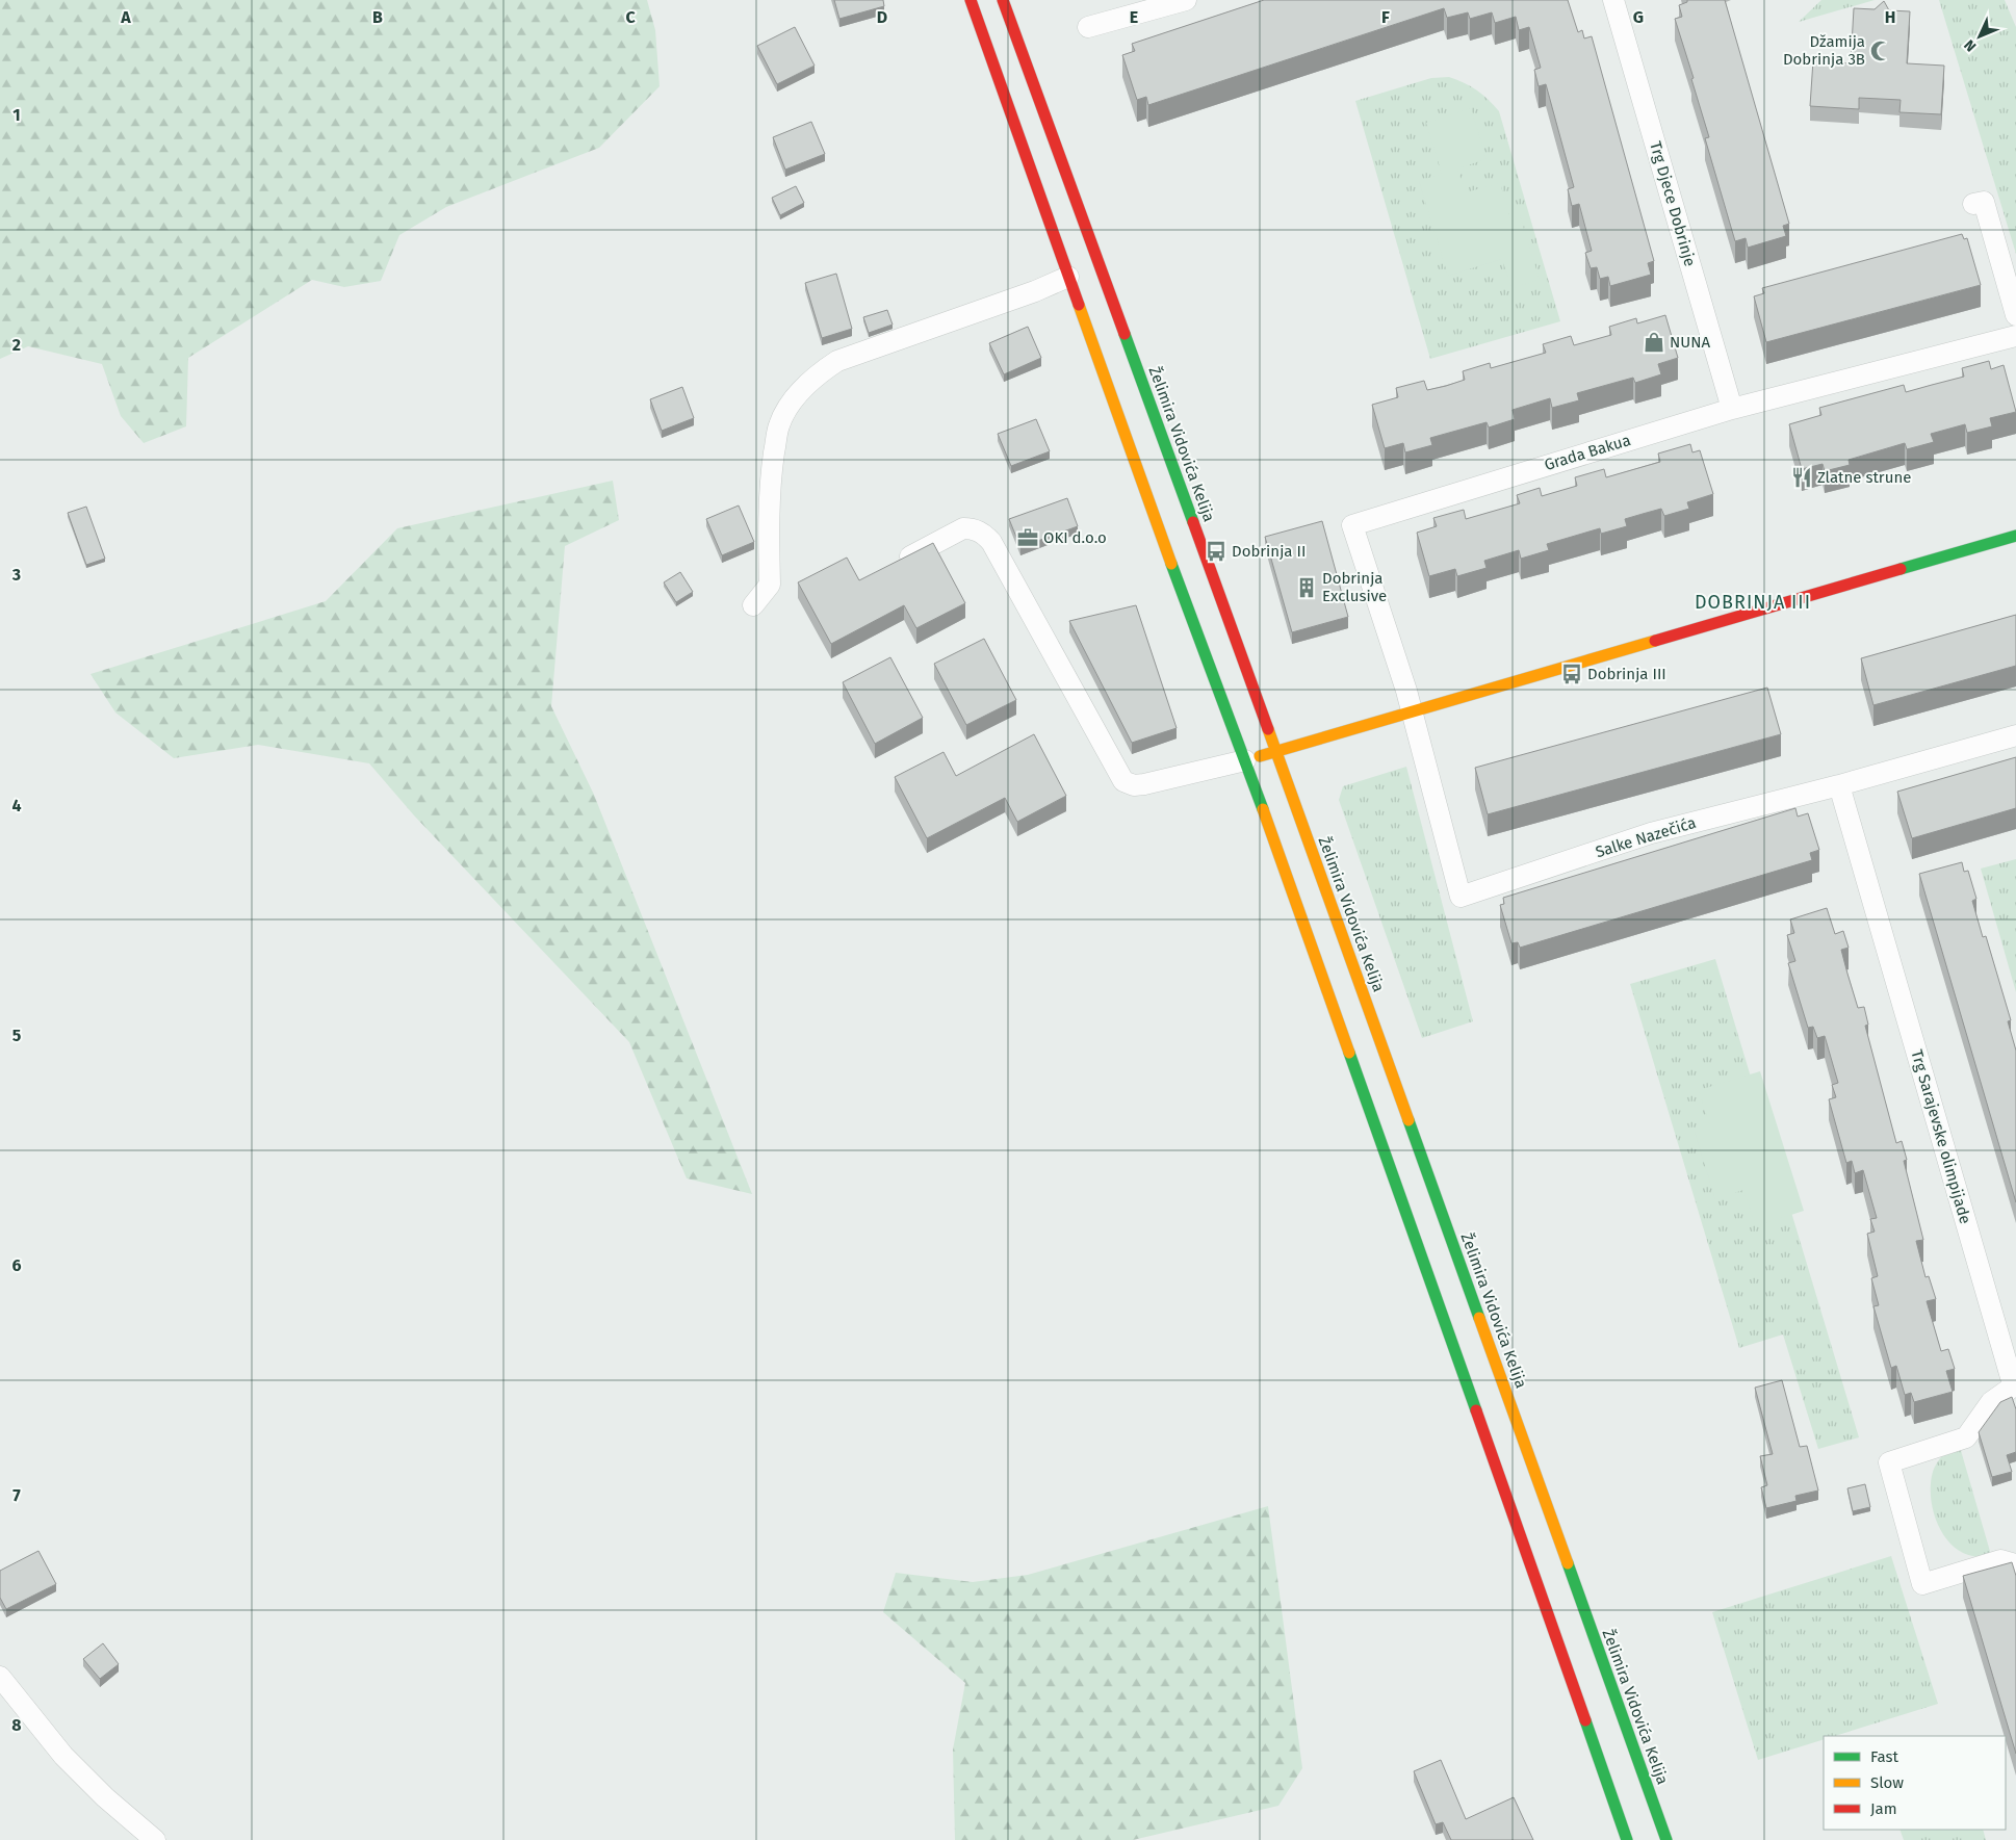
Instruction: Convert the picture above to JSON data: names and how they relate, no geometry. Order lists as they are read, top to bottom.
{
  "streets": {
    "main road": ["Želimira Vidovića Kelija"],
    "street": [
      "Trg Djece Dobrinje",
      "Grada Bakua",
      "Salke Nazečića",
      "Trg Sarajevske olimpijade"
    ]
  },
  "crossings": [
    ["Trg Djece Dobrinje", "Grada Bakua"],
    ["Grada Bakua", "Salke Nazečića"],
    ["Salke Nazečića", "Trg Sarajevske olimpijade"]
  ],
  "districts": ["DOBRINJA III"],
  "places": {
    "mosque": ["Džamija Dobrinja 3B"],
    "shop": ["NUNA"],
    "restaurant": ["Zlatne strune"],
    "office": ["OKI d.o.o"],
    "bus stop": ["Dobrinja II", "Dobrinja III"],
    "building": ["Dobrinja Exclusive"]
  },
  "legend": ["Fast", "Slow", "Jam"],
  "north": "bottom left",
  "grid": {
    "columns": [
      "A",
      "B",
      "C",
      "D",
      "E",
      "F",
      "G",
      "H"
    ],
    "rows": [
      "1",
      "2",
      "3",
      "4",
      "5",
      "6",
      "7",
      "8"
    ]
  }
}
